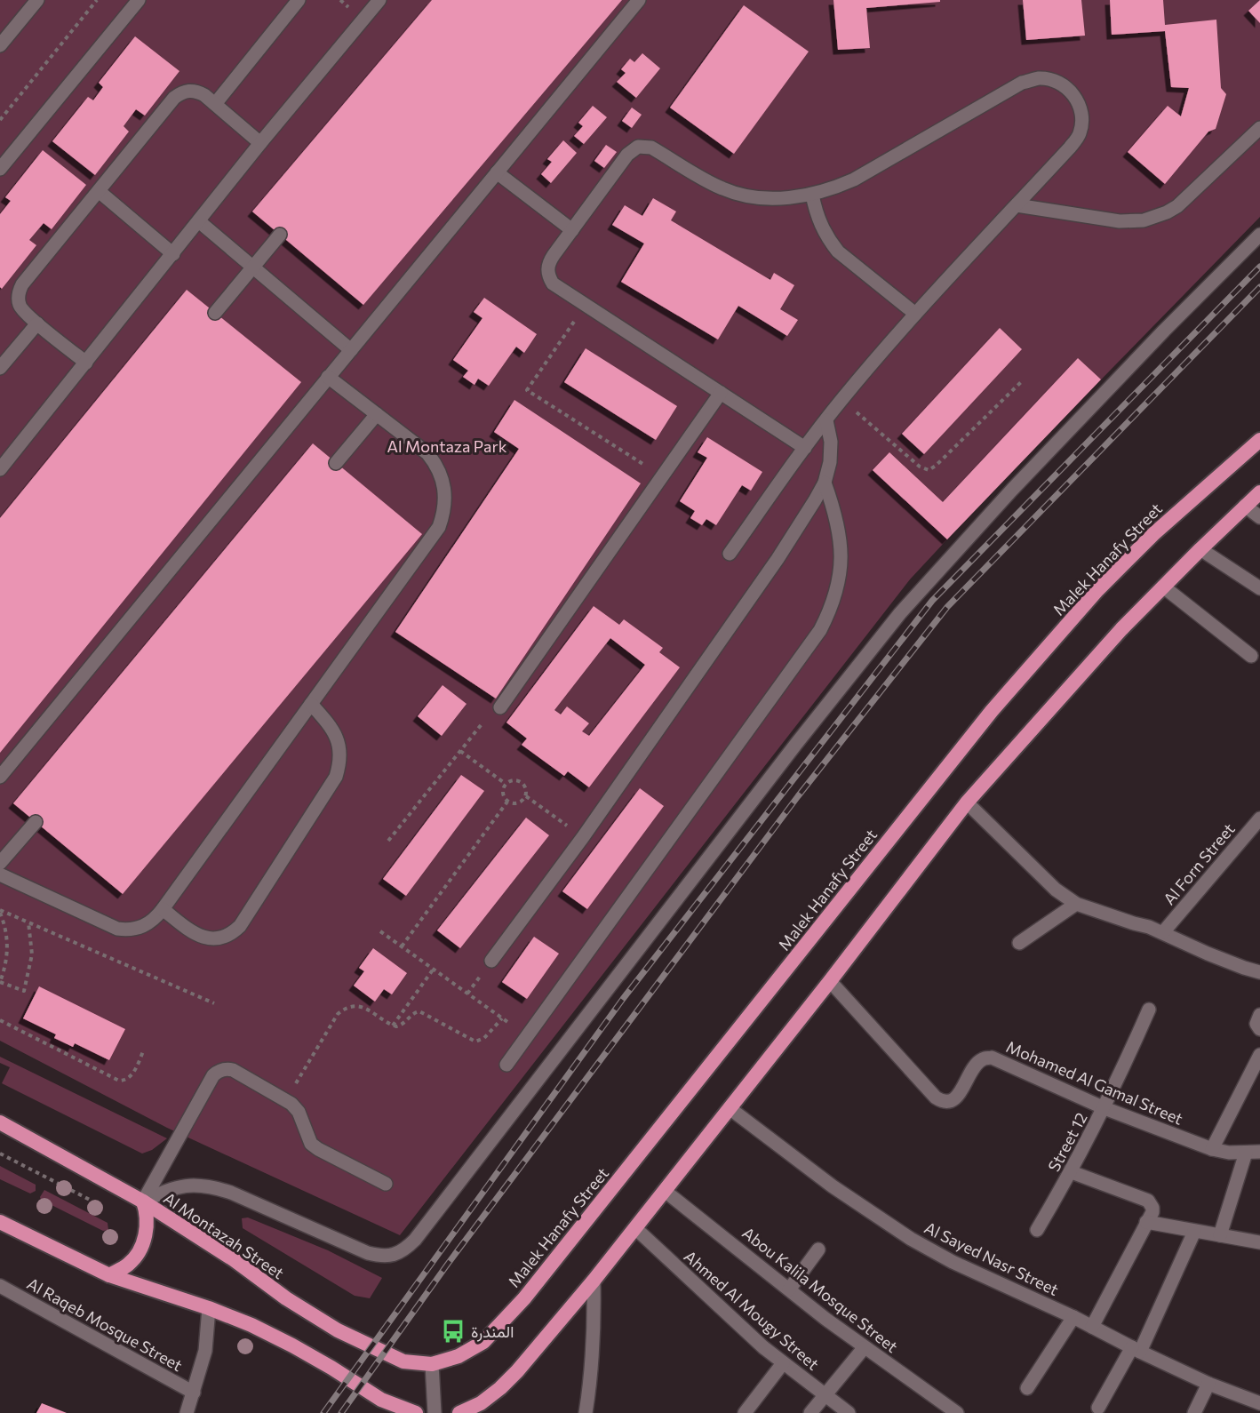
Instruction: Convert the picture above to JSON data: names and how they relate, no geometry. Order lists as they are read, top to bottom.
{
  "streets": {
    "highway": ["Malek Hanafy Street", "Al Montazah Street"],
    "street": [
      "Al Forn Street",
      "Mohamed Al Gamal Street",
      "Street 12",
      "Al Sayed Nasr Street",
      "Abou Kalila Mosque Street",
      "Ahmed Al Mougy Street",
      "Al Raqeb Mosque Street"
    ]
  },
  "crossings": [
    ["Malek Hanafy Street", "Al Montazah Street"],
    ["Mohamed Al Gamal Street", "Street 12"]
  ],
  "parks": ["Al Montaza Park"],
  "places": {
    "bus stop": ["المندرة"]
  }
}
